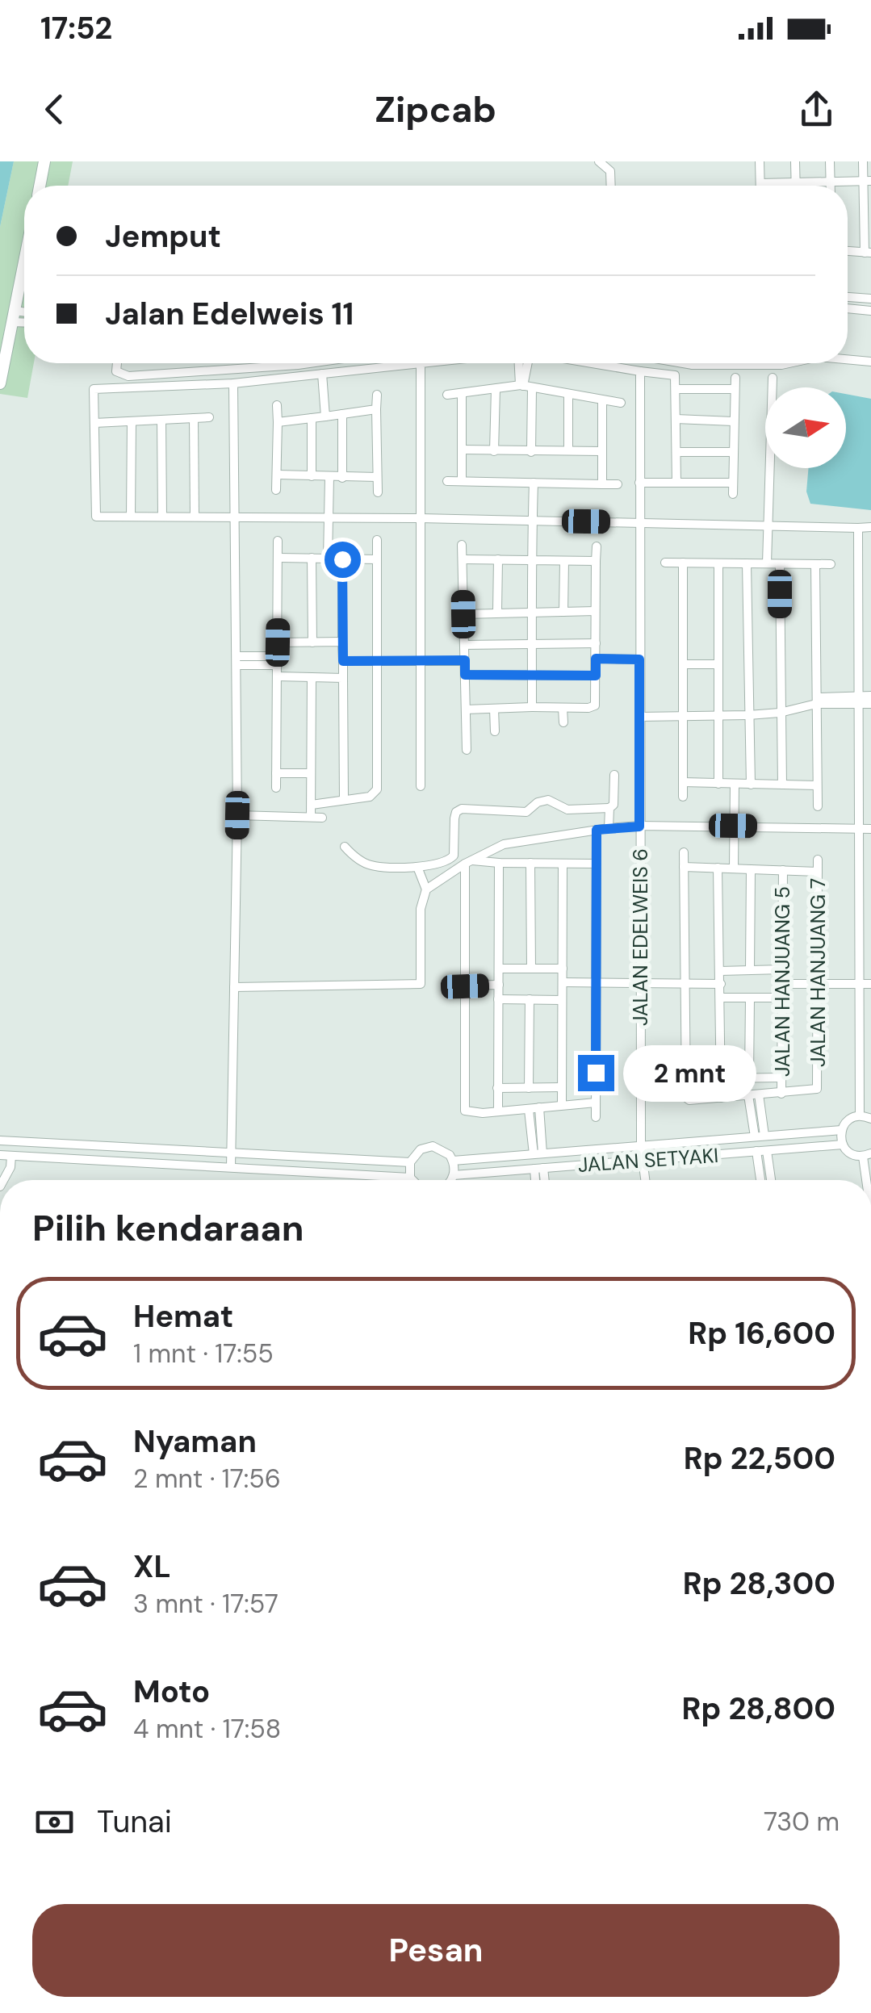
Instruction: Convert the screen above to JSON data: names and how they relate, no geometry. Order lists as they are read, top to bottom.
{
  "streets": {
    "street": [
      "JALAN EDELWEIS 6",
      "JALAN HANJUANG 7",
      "JALAN HANJUANG 5",
      "JALAN SETYAKI"
    ]
  },
  "crossings": [
    ["JALAN EDELWEIS 6", "JALAN SETYAKI"],
    ["JALAN HANJUANG 7", "JALAN HANJUANG 5"]
  ],
  "north": "right",
  "page": {
    "status": "17:52",
    "header": "Zipcab",
    "banner": ["Jemput", "Jalan Edelweis 11"],
    "bubble": "2 mnt",
    "heading": "Pilih kendaraan",
    "list": [
      {
        "name": "Hemat",
        "note": "1 mnt · 17:55",
        "value": "Rp 16,600"
      },
      {
        "name": "Nyaman",
        "note": "2 mnt · 17:56",
        "value": "Rp 22,500"
      },
      {
        "name": "XL",
        "note": "3 mnt · 17:57",
        "value": "Rp 28,300"
      },
      {
        "name": "Moto",
        "note": "4 mnt · 17:58",
        "value": "Rp 28,800"
      }
    ],
    "pay": ["Tunai", "730 m"],
    "buttons": "Pesan"
  }
}
